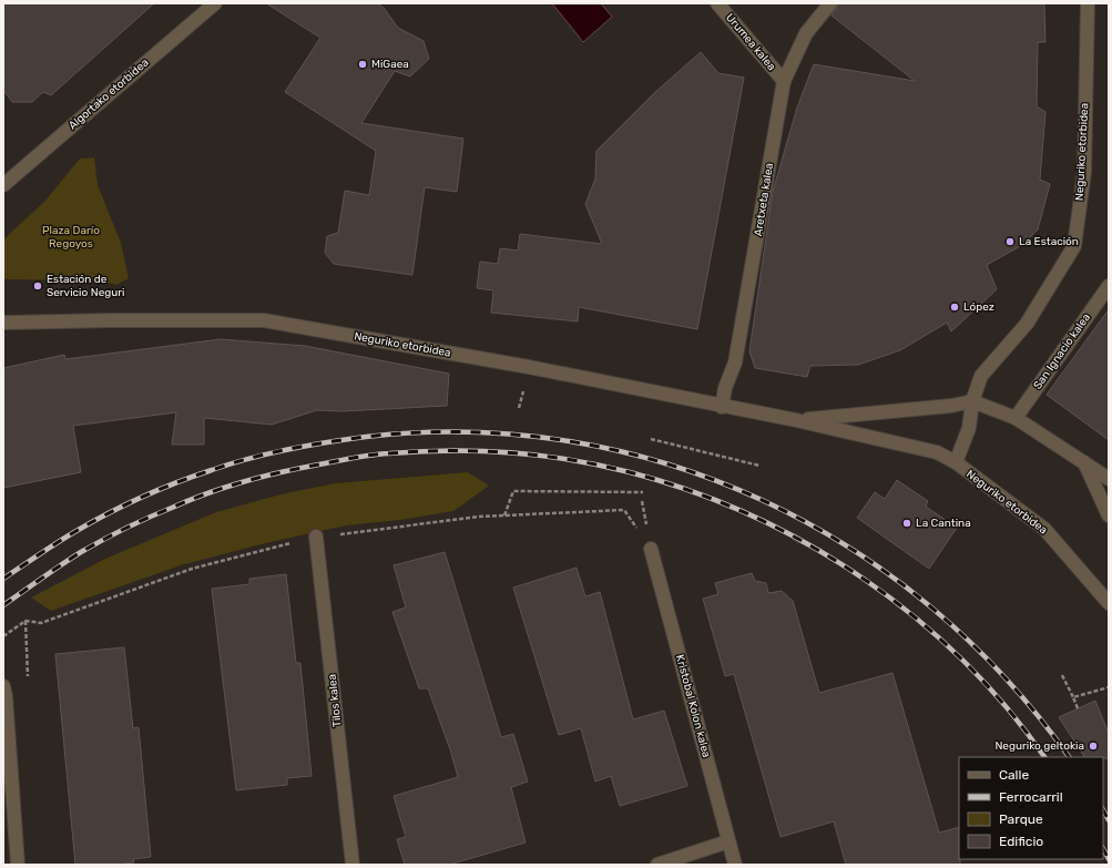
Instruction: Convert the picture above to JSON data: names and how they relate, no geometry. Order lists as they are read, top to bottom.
{
  "streets": {
    "street": [
      "Urumea kalea",
      "Algortako etorbidea",
      "Neguriko etorbidea",
      "Aretxeta kalea",
      "San Ignacio kalea",
      "Tilos kalea",
      "Kristobal Kolon kalea"
    ]
  },
  "crossings": [
    ["Urumea kalea", "Aretxeta kalea"],
    ["Neguriko etorbidea", "Aretxeta kalea"]
  ],
  "parks": ["Plaza Darío Regoyos"],
  "places": [
    "MiGaea",
    "La Estación",
    "Estación de Servicio Neguri",
    "López",
    "La Cantina",
    "Neguriko geltokia"
  ],
  "legend": [
    "Calle",
    "Ferrocarril",
    "Parque",
    "Edificio"
  ]
}
